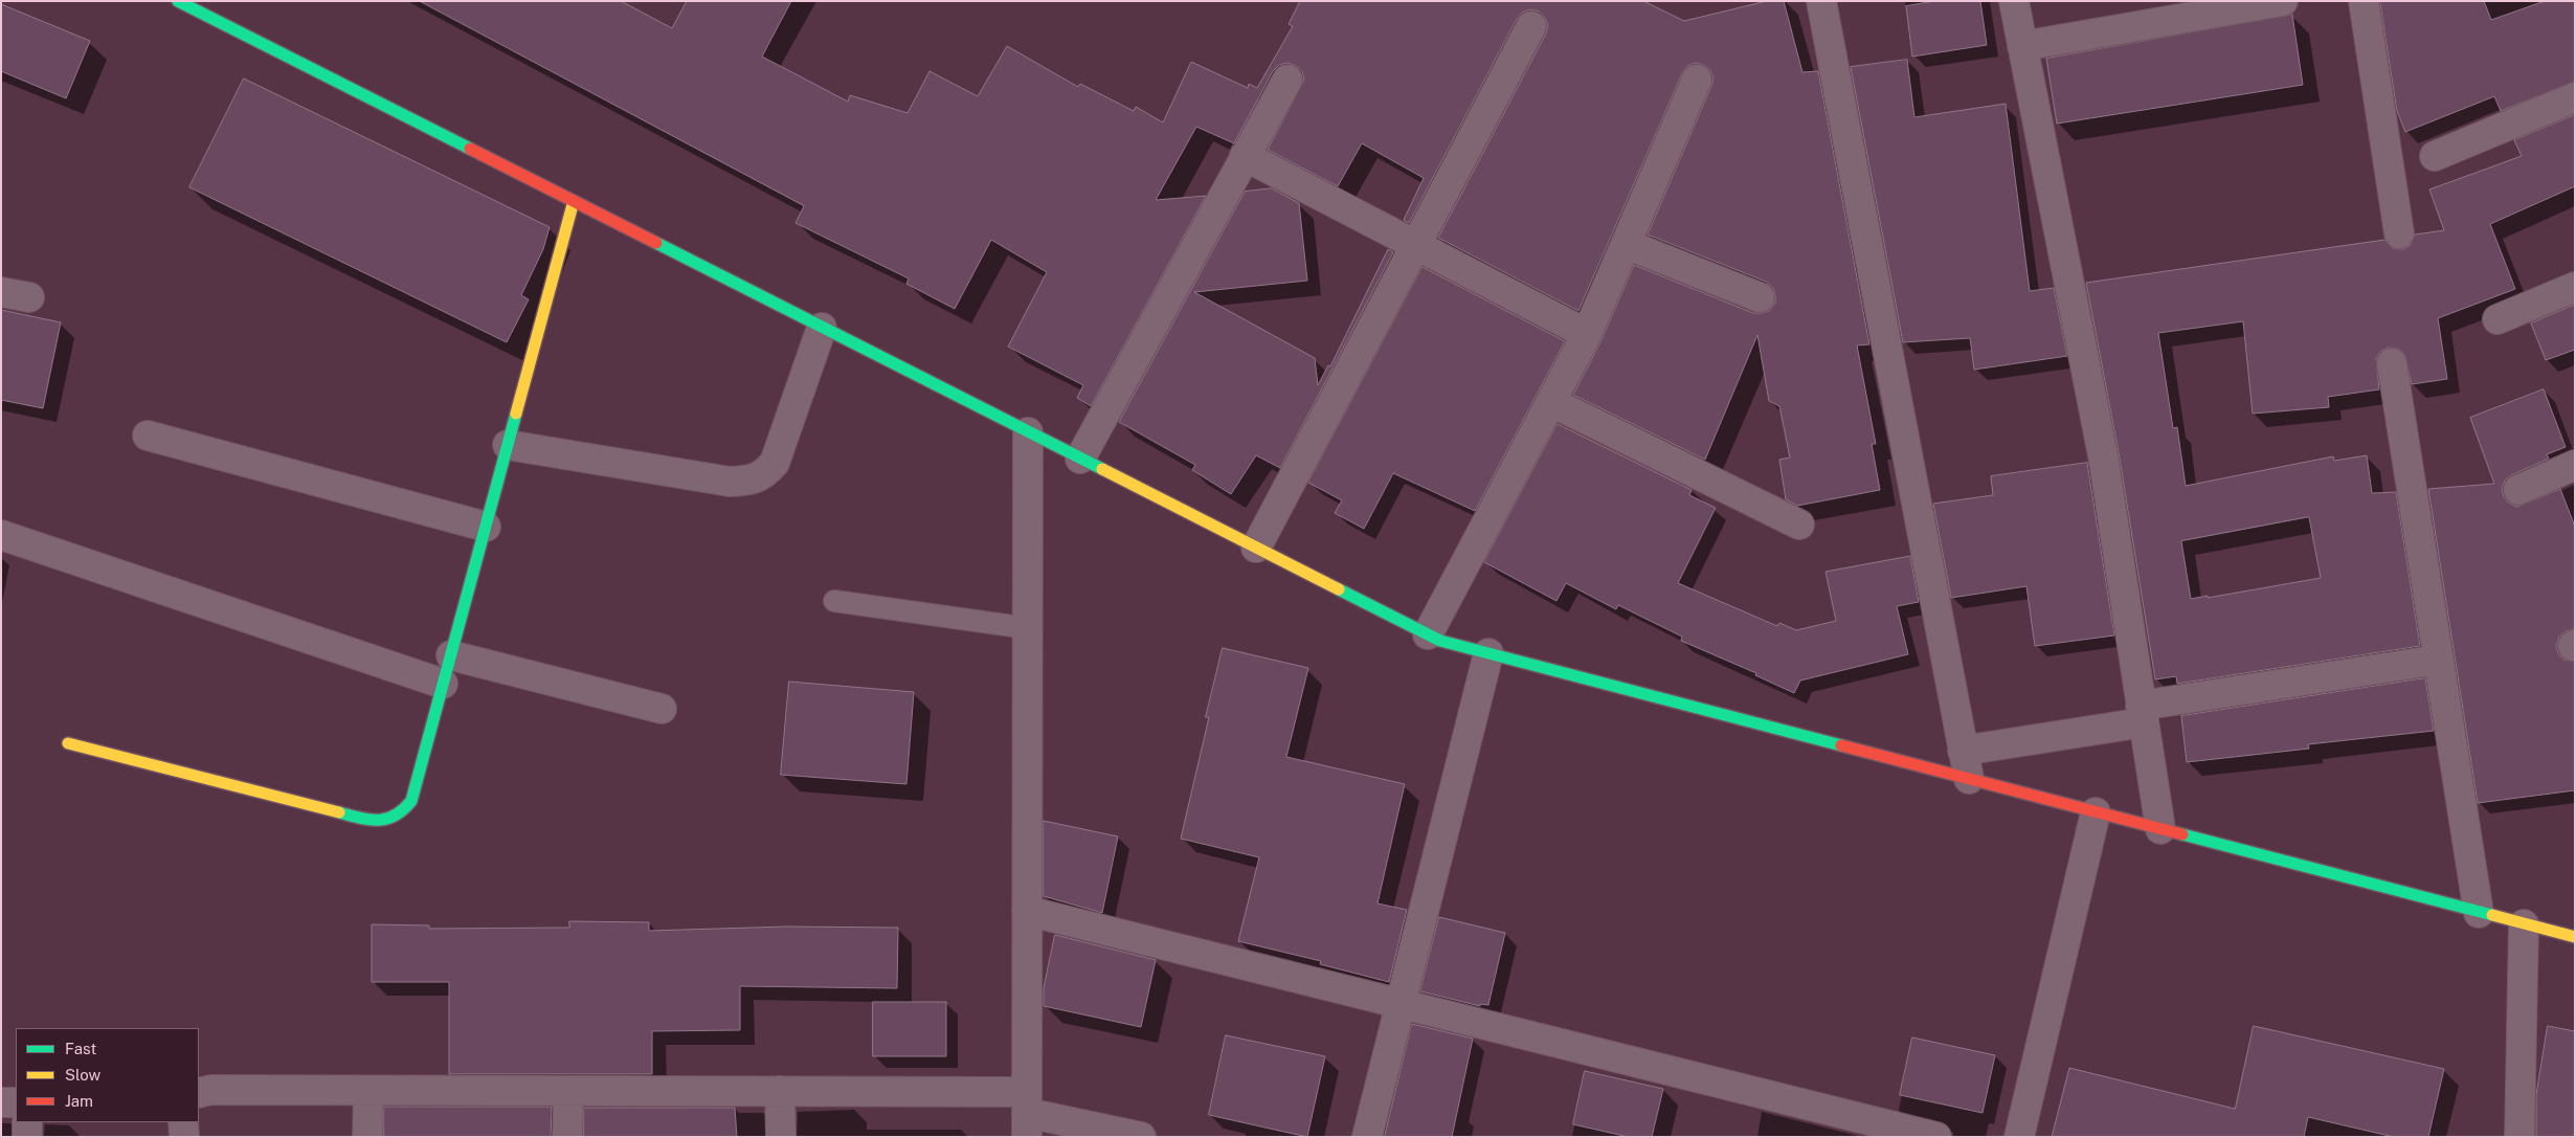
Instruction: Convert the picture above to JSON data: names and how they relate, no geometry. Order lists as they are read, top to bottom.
{
  "legend": ["Fast", "Slow", "Jam"]
}
